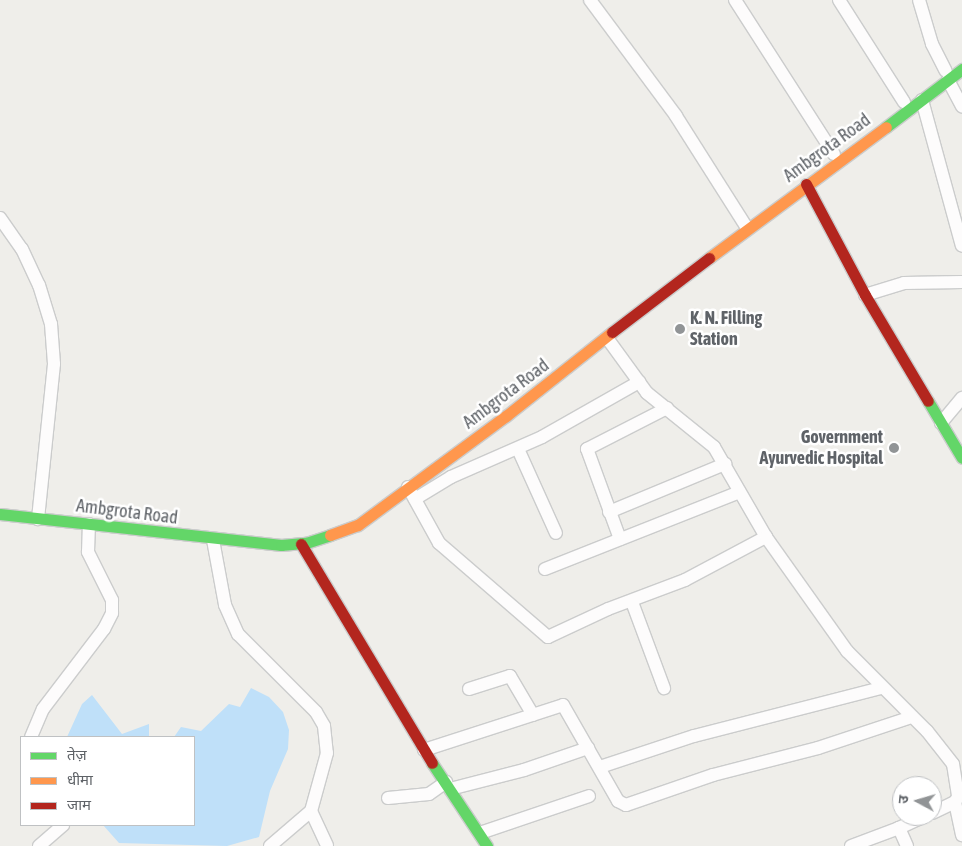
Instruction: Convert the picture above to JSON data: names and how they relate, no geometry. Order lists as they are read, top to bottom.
{
  "streets": {
    "main road": ["Ambgrota Road"]
  },
  "places": ["K. N. Filling Station", "Government Ayurvedic Hospital"],
  "legend": ["तेज़", "धीमा", "जाम"],
  "north": "left"
}
